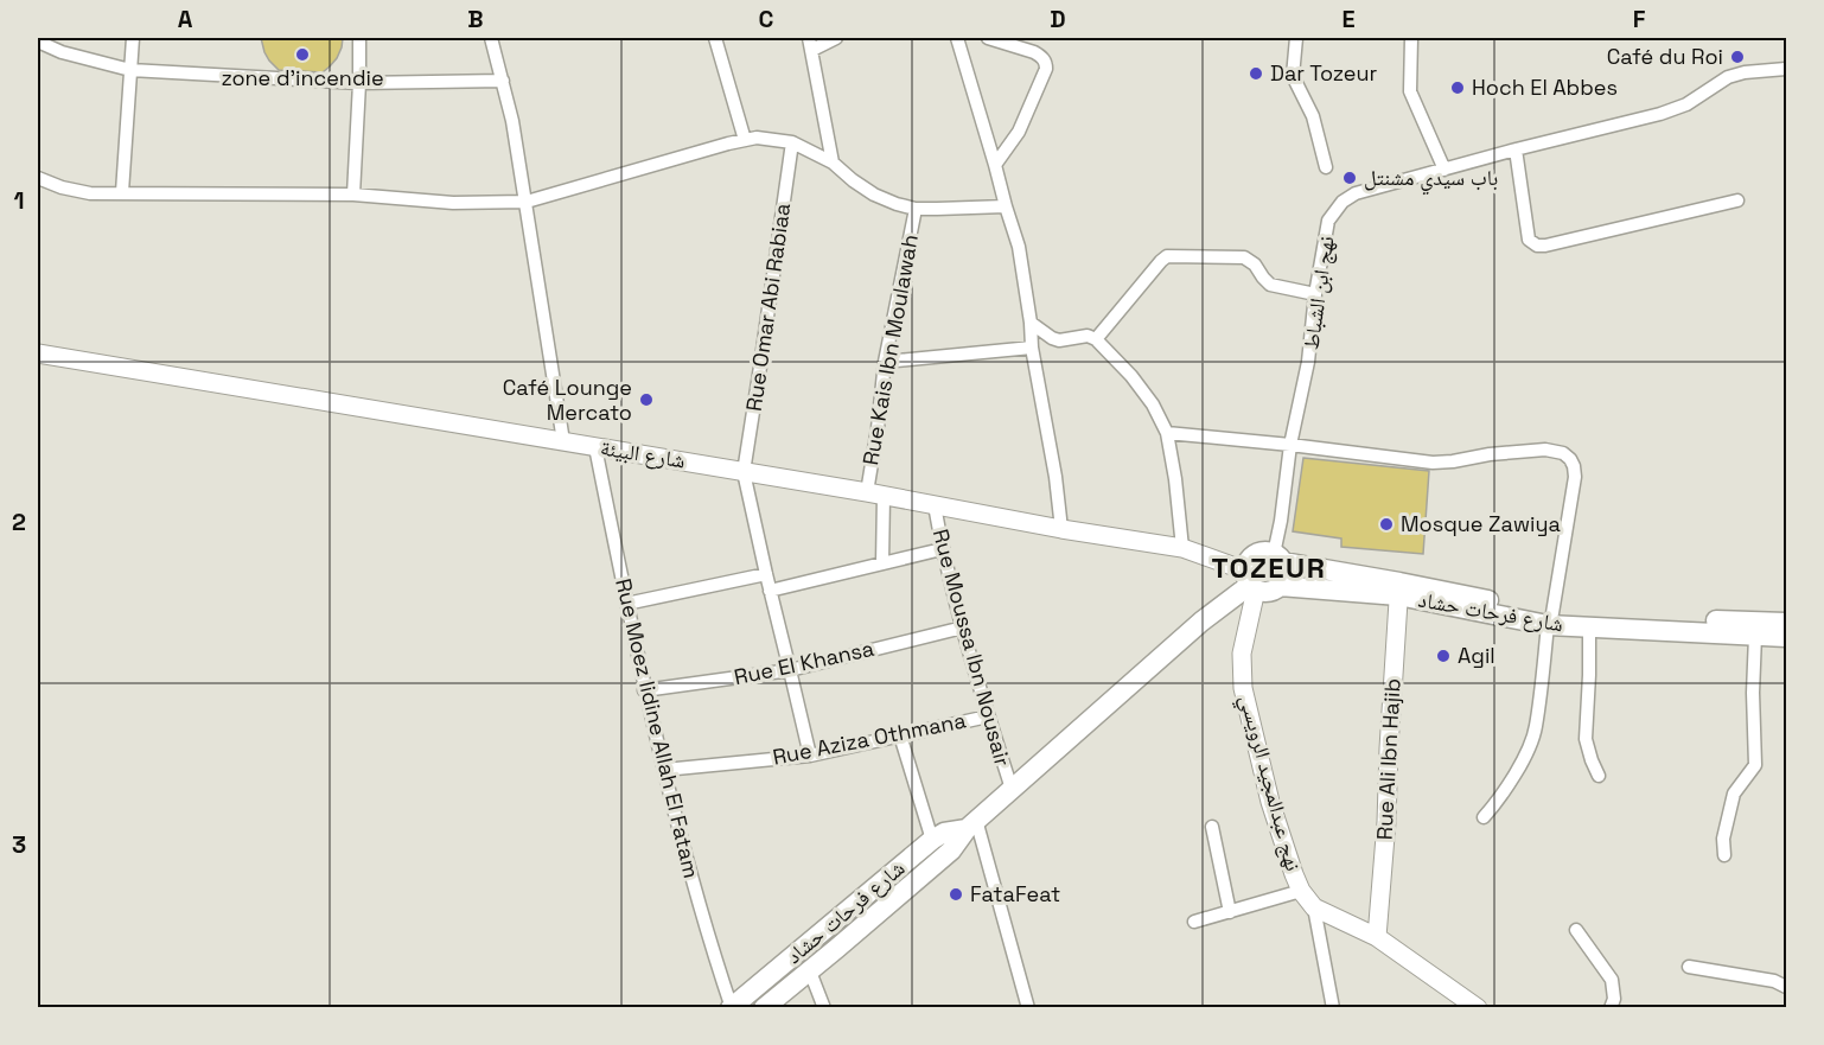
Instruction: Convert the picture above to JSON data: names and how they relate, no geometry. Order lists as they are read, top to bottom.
{
  "streets": {
    "main road": [
      "شارع البيئة",
      "شارع فرحات حشاد",
      "Rue Ali Ibn Hajib",
      "نهج عبدالمجيد الرويسي"
    ],
    "street": [
      "نهج ابن الشباط",
      "Rue Omar Abi Rabiaa",
      "Rue Kais Ibn Moulawah",
      "Rue Moussa Ibn Nousair",
      "Rue El Khansa",
      "Rue Moez lidine Allah El Fatam",
      "Rue Aziza Othmana"
    ]
  },
  "crossings": [
    ["نهج ابن الشباط", "شارع البيئة"],
    ["نهج ابن الشباط", "شارع فرحات حشاد"],
    ["نهج ابن الشباط", "نهج عبدالمجيد الرويسي"],
    ["Rue Omar Abi Rabiaa", "شارع البيئة"],
    ["Rue Kais Ibn Moulawah", "شارع البيئة"],
    ["شارع البيئة", "شارع فرحات حشاد"],
    ["شارع البيئة", "Rue Moussa Ibn Nousair"],
    ["شارع البيئة", "Rue Moez lidine Allah El Fatam"],
    ["شارع البيئة", "نهج عبدالمجيد الرويسي"],
    ["شارع فرحات حشاد", "Rue Moussa Ibn Nousair"],
    ["شارع فرحات حشاد", "Rue Moez lidine Allah El Fatam"],
    ["شارع فرحات حشاد", "Rue Ali Ibn Hajib"],
    ["شارع فرحات حشاد", "نهج عبدالمجيد الرويسي"],
    ["Rue Moussa Ibn Nousair", "Rue El Khansa"],
    ["Rue Moussa Ibn Nousair", "Rue Aziza Othmana"],
    ["Rue El Khansa", "Rue Moez lidine Allah El Fatam"],
    ["Rue Moez lidine Allah El Fatam", "Rue Aziza Othmana"],
    ["Rue Ali Ibn Hajib", "نهج عبدالمجيد الرويسي"]
  ],
  "districts": ["TOZEUR"],
  "places": [
    "zone d'incendie",
    "Café du Roi",
    "Dar Tozeur",
    "Hoch El Abbes",
    "باب سيدي مشنتل",
    "Café Lounge Mercato",
    "Mosque Zawiya",
    "Agil",
    "FataFeat"
  ],
  "grid": {
    "columns": [
      "A",
      "B",
      "C",
      "D",
      "E",
      "F"
    ],
    "rows": ["1", "2", "3"]
  }
}
